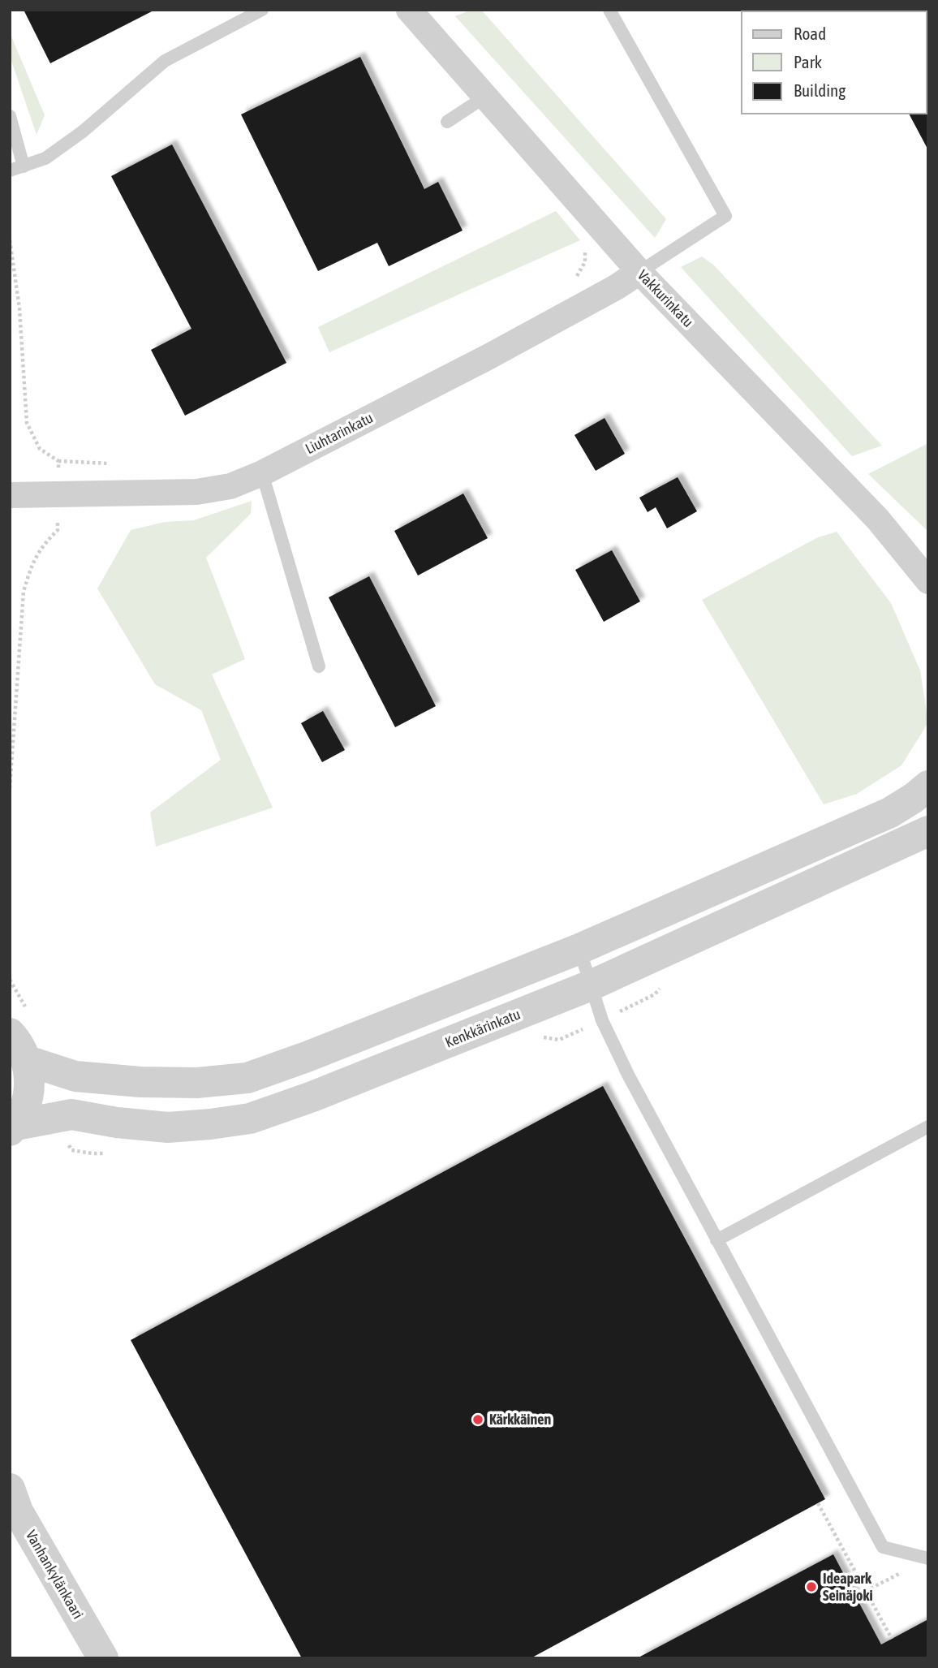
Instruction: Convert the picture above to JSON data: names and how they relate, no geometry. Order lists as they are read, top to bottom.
{
  "streets": {
    "street": [
      "Vakkurinkatu",
      "Liuhtarinkatu",
      "Kenkkärinkatu",
      "Vanhankylänkaari"
    ]
  },
  "crossings": [
    ["Vakkurinkatu", "Liuhtarinkatu"]
  ],
  "places": ["Kärkkäinen", "Ideapark Seinäjoki"],
  "legend": ["Road", "Park", "Building"]
}
